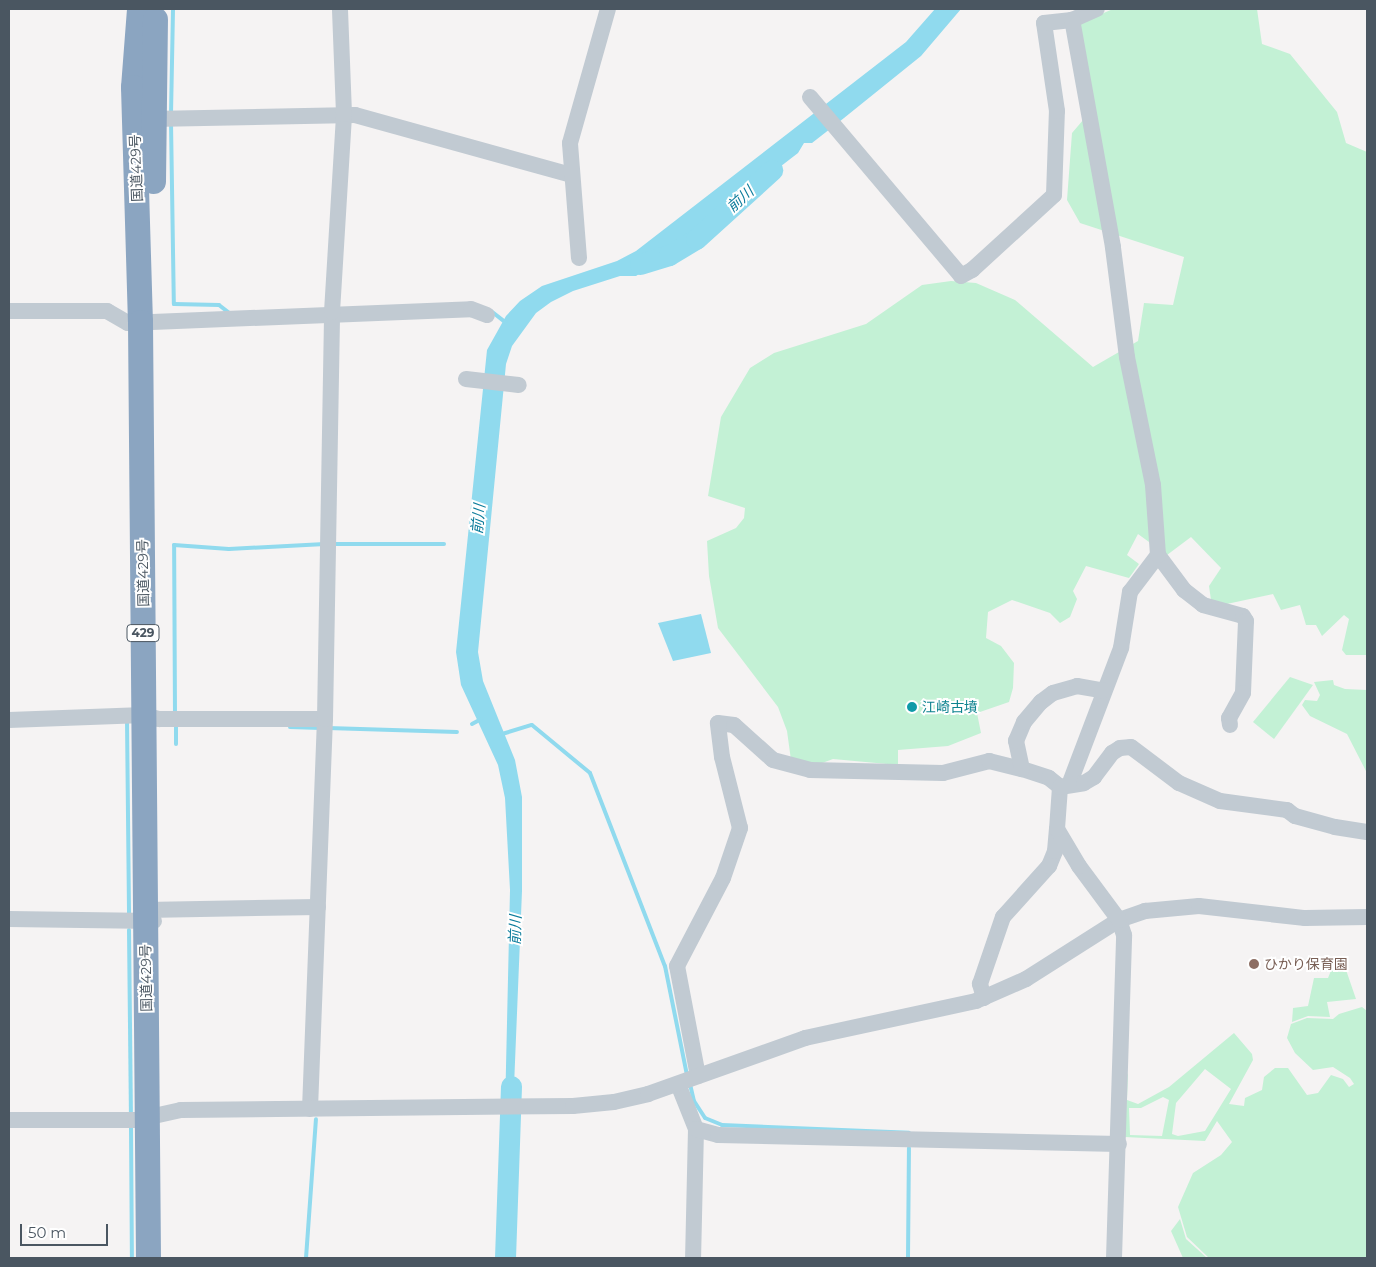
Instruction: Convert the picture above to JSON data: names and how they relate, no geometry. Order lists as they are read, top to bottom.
{
  "streets": {
    "highway": ["国道429号", "429"]
  },
  "water": ["前川"],
  "places": ["江崎古墳", "ひかり保育園"],
  "scale_bar": "50 m"
}
